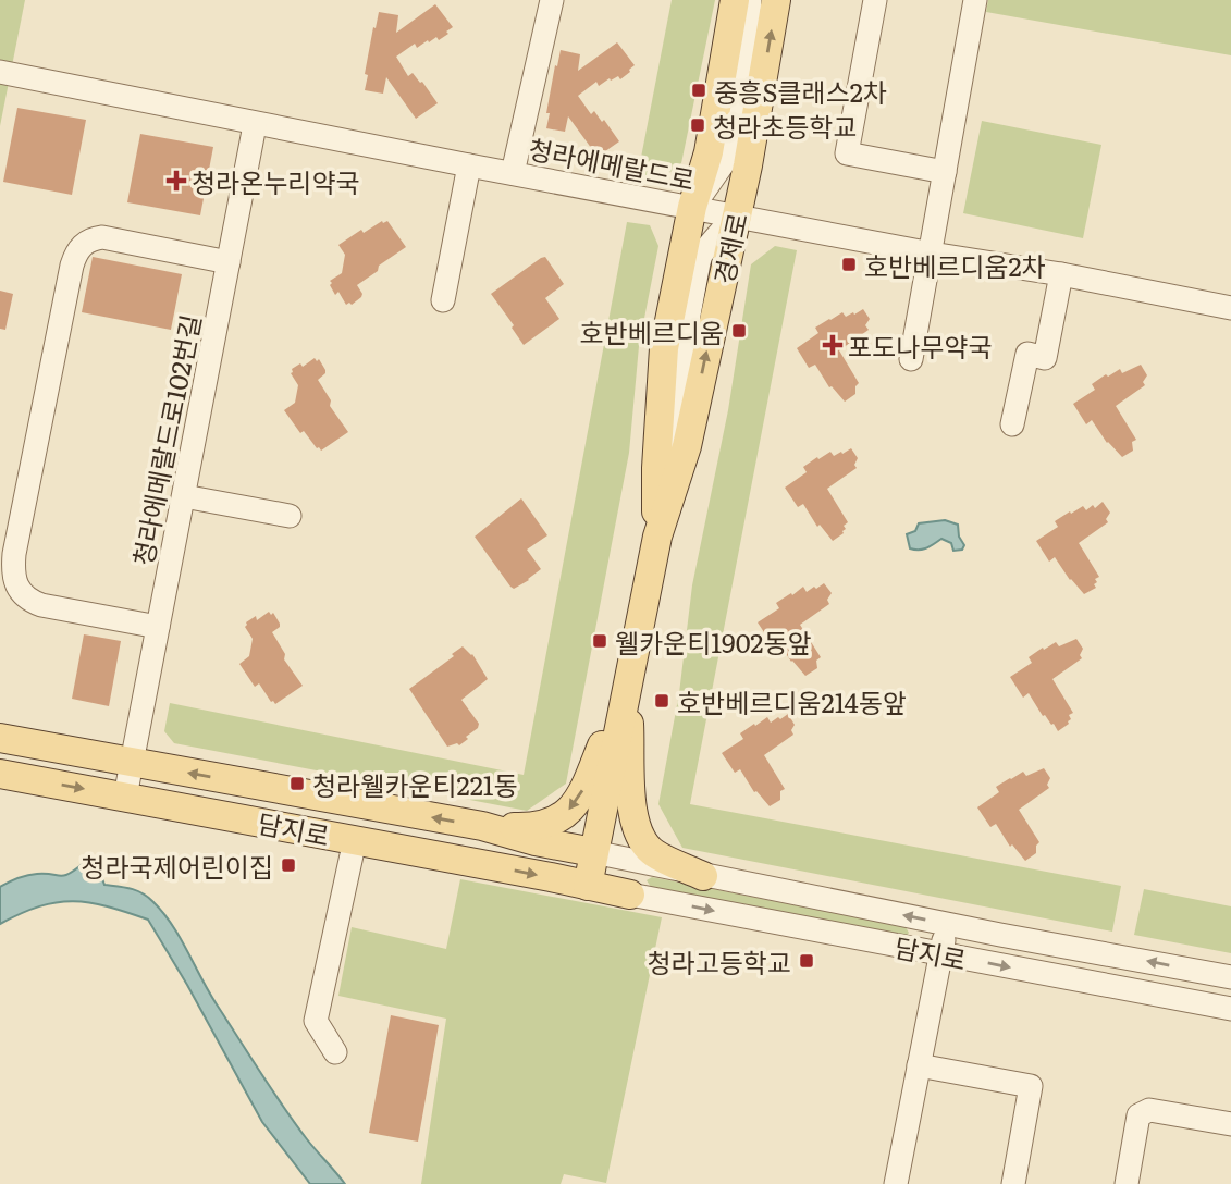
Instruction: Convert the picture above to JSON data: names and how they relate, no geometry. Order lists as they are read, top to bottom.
{
  "streets": {
    "main road": ["경제로", "담지로"],
    "street": ["청라에메랄드로", "청라에메랄드로102번길"]
  },
  "crossings": [
    ["청라에메랄드로", "경제로"],
    ["청라에메랄드로", "청라에메랄드로102번길"],
    ["경제로", "담지로"],
    ["청라에메랄드로102번길", "담지로"]
  ],
  "places": {
    "transit": [
      "중흥S클래스2차",
      "청라초등학교",
      "호반베르디움2차",
      "호반베르디움",
      "웰카운티1902동앞",
      "호반베르디움214동앞",
      "청라웰카운티221동",
      "청라국제어린이집",
      "청라고등학교"
    ],
    "health": ["청라온누리약국", "포도나무약국"]
  }
}
